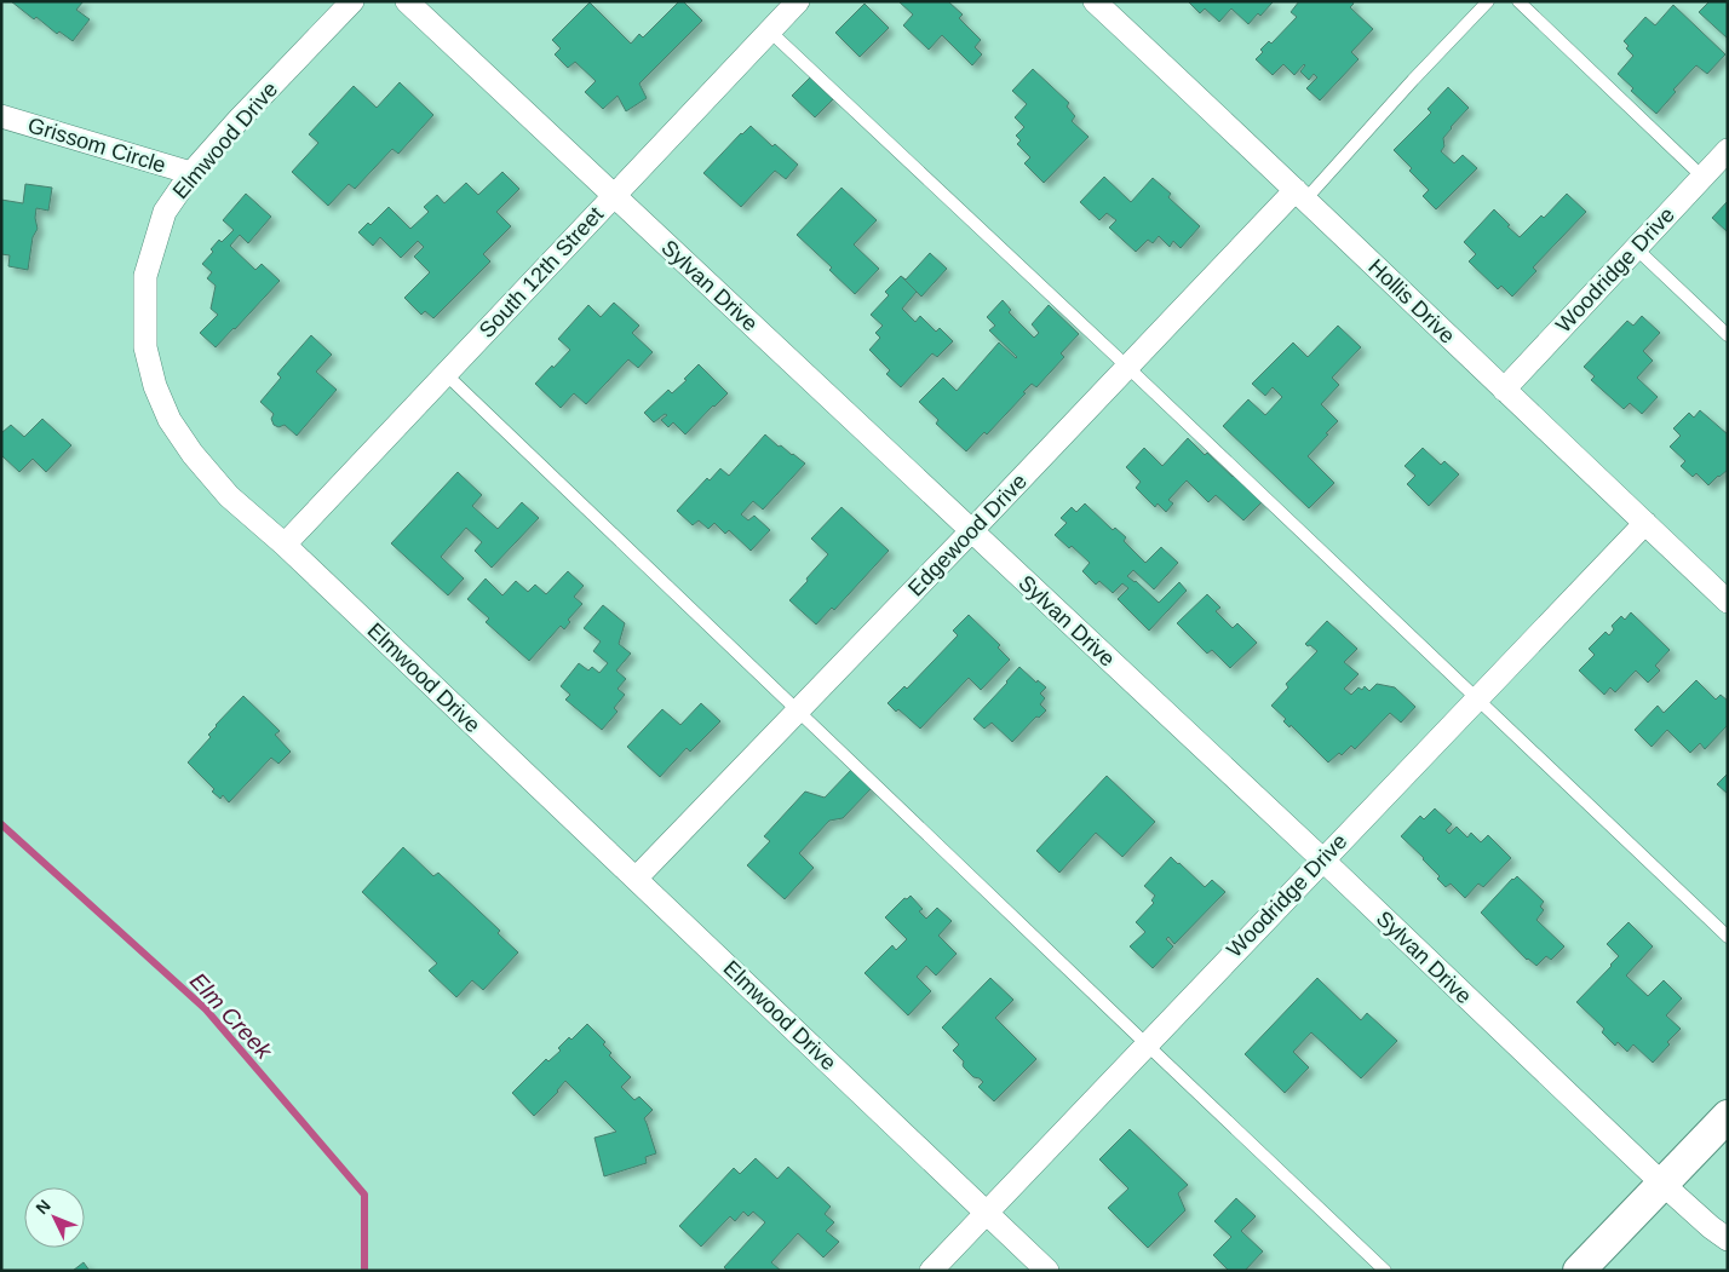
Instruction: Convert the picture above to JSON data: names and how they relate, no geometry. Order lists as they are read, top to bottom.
{
  "streets": {
    "street": [
      "Elmwood Drive",
      "Grissom Circle",
      "Woodridge Drive",
      "South 12th Street",
      "Sylvan Drive",
      "Hollis Drive",
      "Edgewood Drive"
    ]
  },
  "crossings": [
    ["Elmwood Drive", "Grissom Circle"],
    ["Elmwood Drive", "Woodridge Drive"],
    ["Elmwood Drive", "South 12th Street"],
    ["Elmwood Drive", "Edgewood Drive"],
    ["Woodridge Drive", "Sylvan Drive"],
    ["Woodridge Drive", "Hollis Drive"],
    ["South 12th Street", "Sylvan Drive"],
    ["Sylvan Drive", "Edgewood Drive"],
    ["Hollis Drive", "Edgewood Drive"]
  ],
  "water": ["Elm Creek"],
  "north": "top left"
}
